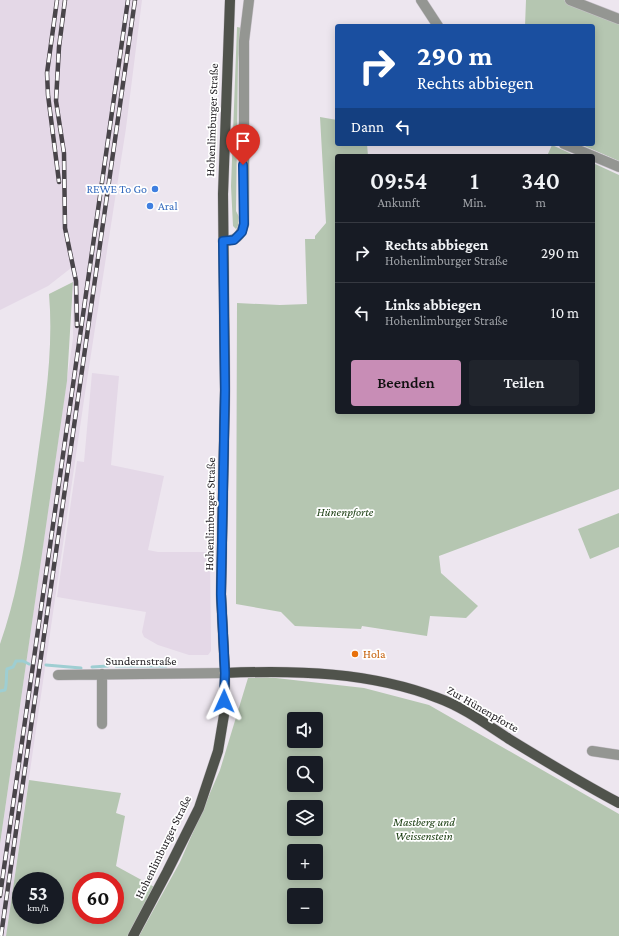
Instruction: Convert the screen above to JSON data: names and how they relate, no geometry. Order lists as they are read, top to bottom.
{
  "streets": {
    "main road": ["Hohenlimburger Straße", "Zur Hünenpforte"],
    "street": ["Sundernstraße"]
  },
  "crossings": [
    ["Hohenlimburger Straße", "Sundernstraße"],
    ["Hohenlimburger Straße", "Zur Hünenpforte"],
    ["Sundernstraße", "Zur Hünenpforte"]
  ],
  "parks": ["Hünenpforte", "Mastberg und Weissenstein"],
  "places": ["REWE To Go", "Aral", "Hola"],
  "page": {
    "turn": ["290 m", "Rechts abbiegen"],
    "then": "Dann",
    "eta": [
      "09:54",
      "Ankunft",
      "1",
      "Min.",
      "340",
      "m"
    ],
    "list": [
      {
        "name": "Rechts abbiegen",
        "note": "Hohenlimburger Straße",
        "value": "290 m"
      },
      {
        "name": "Links abbiegen",
        "note": "Hohenlimburger Straße",
        "value": "10 m"
      }
    ],
    "buttons": ["Beenden", "Teilen"],
    "map_buttons": ["+", "−"],
    "speed": "53 km/h",
    "limit": "60"
  }
}
